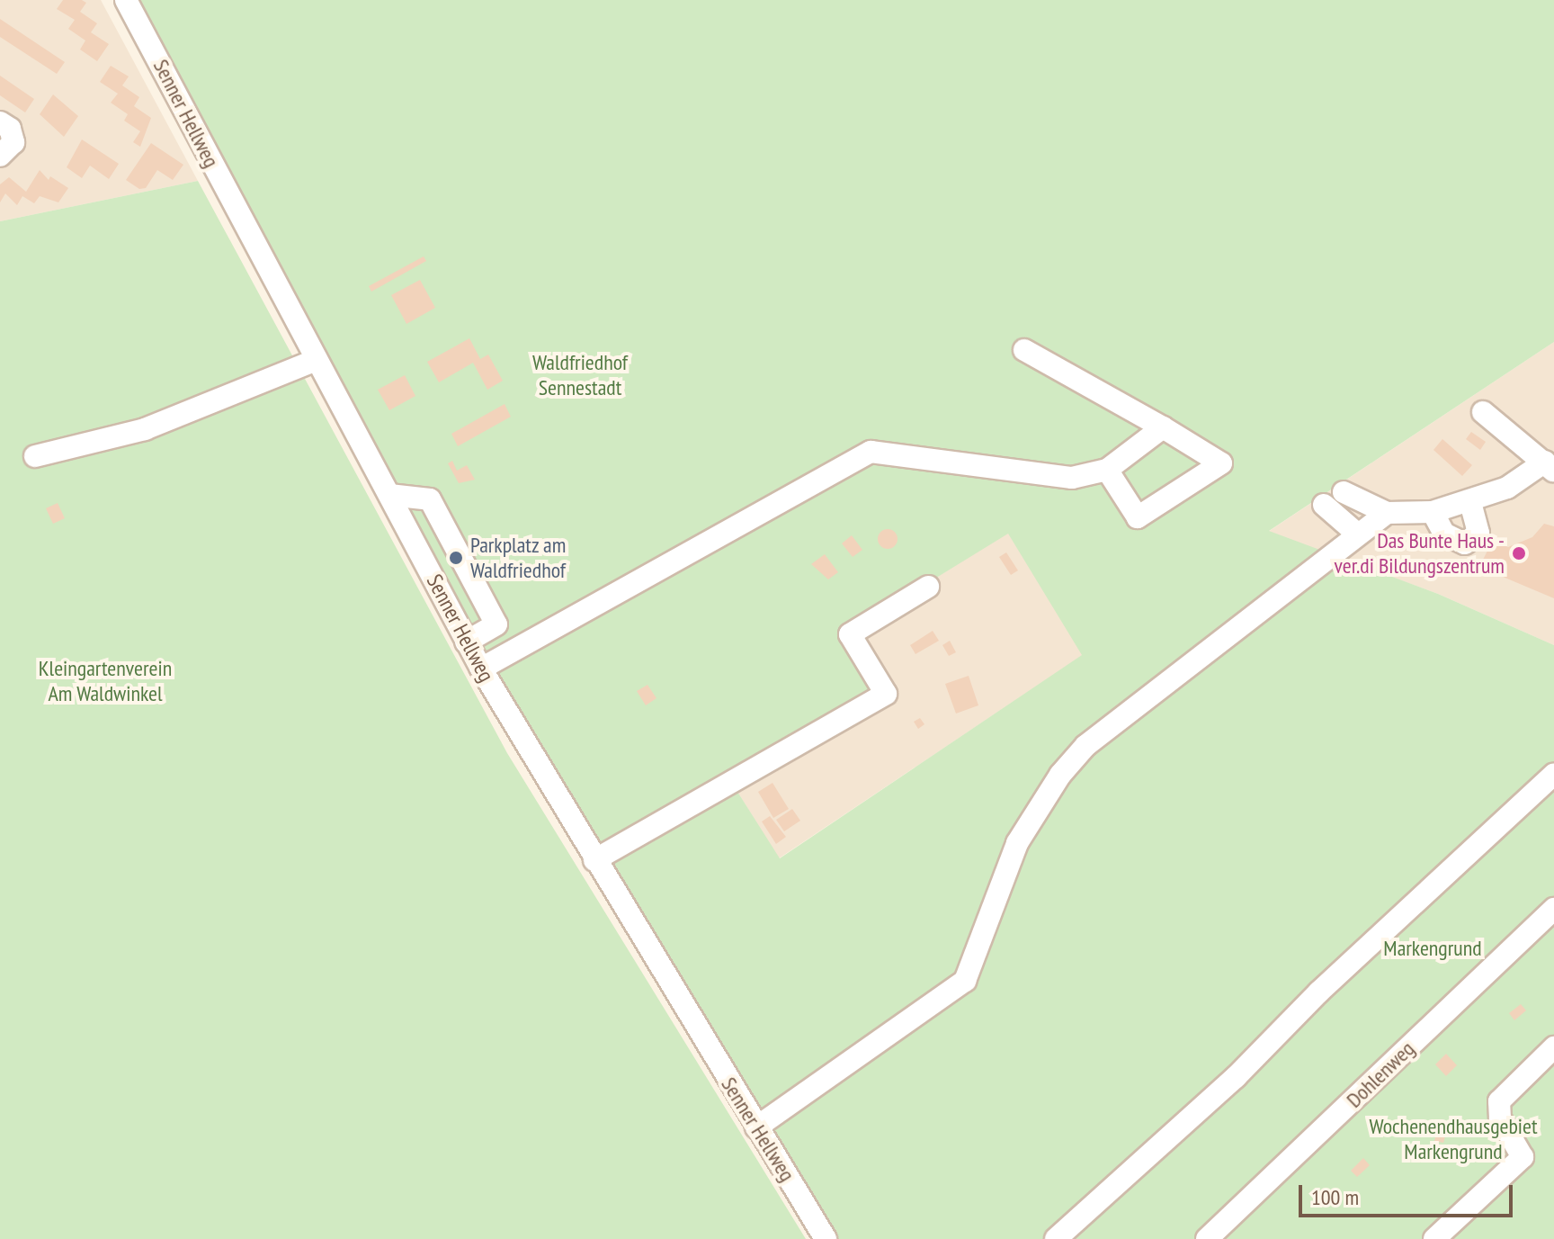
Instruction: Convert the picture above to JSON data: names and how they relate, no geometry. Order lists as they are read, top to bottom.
{
  "streets": {
    "street": ["Senner Hellweg", "Dohlenweg"]
  },
  "parks": [
    "Waldfriedhof Sennestadt",
    "Kleingartenverein Am Waldwinkel",
    "Markengrund",
    "Wochenendhausgebiet Markengrund"
  ],
  "places": ["Das Bunte Haus - ver.di Bildungszentrum", "Parkplatz am Waldfriedhof"],
  "scale_bar": "100 m"
}
